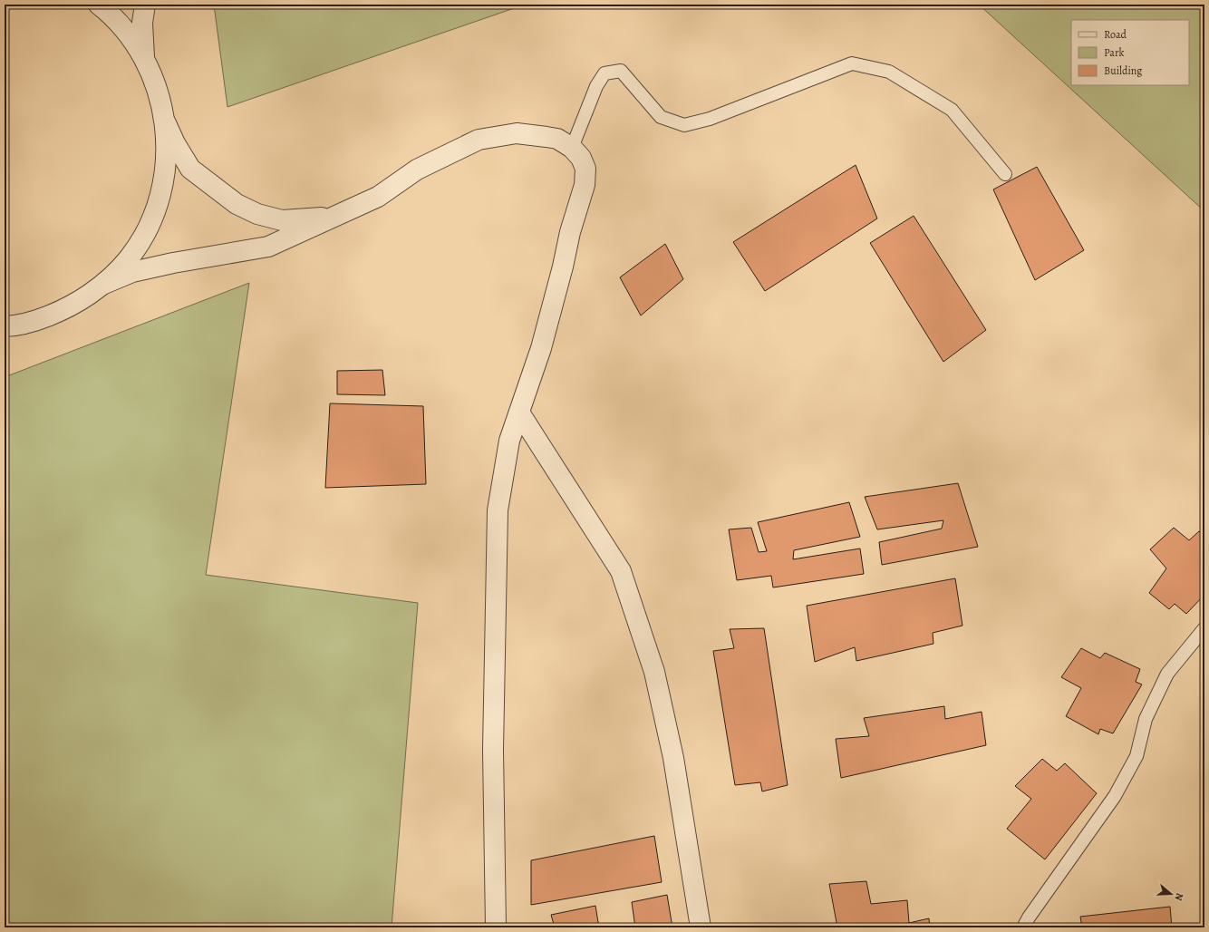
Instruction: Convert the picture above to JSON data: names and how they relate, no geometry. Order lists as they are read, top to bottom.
{
  "legend": ["Road", "Park", "Building"],
  "north": "right"
}
